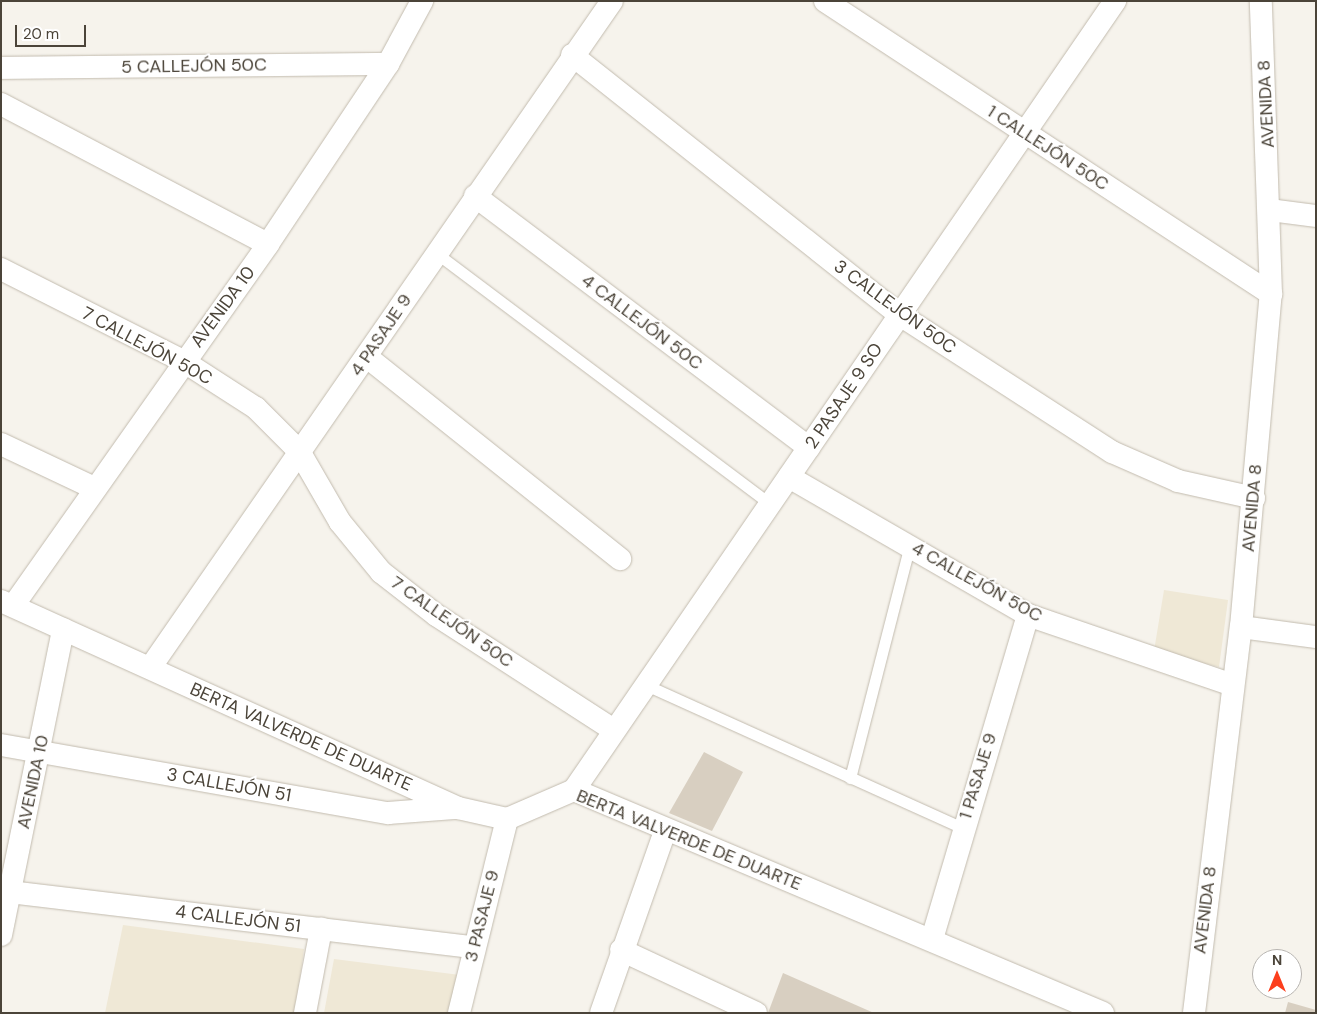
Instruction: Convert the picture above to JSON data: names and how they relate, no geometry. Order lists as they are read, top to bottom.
{
  "streets": {
    "street": [
      "5 CALLEJÓN 50C",
      "AVENIDA 8",
      "1 CALLEJÓN 50C",
      "AVENIDA 10",
      "3 CALLEJÓN 50C",
      "4 CALLEJÓN 50C",
      "4 PASAJE 9",
      "7 CALLEJÓN 50C",
      "2 PASAJE 9 SO",
      "BERTA VALVERDE DE DUARTE",
      "1 PASAJE 9",
      "3 CALLEJÓN 51",
      "3 PASAJE 9",
      "4 CALLEJÓN 51"
    ]
  },
  "crossings": [
    ["5 CALLEJÓN 50C", "AVENIDA 10"],
    ["AVENIDA 8", "1 CALLEJÓN 50C"],
    ["AVENIDA 8", "3 CALLEJÓN 50C"],
    ["AVENIDA 8", "4 CALLEJÓN 50C"],
    ["1 CALLEJÓN 50C", "2 PASAJE 9 SO"],
    ["AVENIDA 10", "7 CALLEJÓN 50C"],
    ["AVENIDA 10", "BERTA VALVERDE DE DUARTE"],
    ["AVENIDA 10", "3 CALLEJÓN 51"],
    ["AVENIDA 10", "4 CALLEJÓN 51"],
    ["3 CALLEJÓN 50C", "4 PASAJE 9"],
    ["3 CALLEJÓN 50C", "2 PASAJE 9 SO"],
    ["4 CALLEJÓN 50C", "4 PASAJE 9"],
    ["4 CALLEJÓN 50C", "2 PASAJE 9 SO"],
    ["4 CALLEJÓN 50C", "1 PASAJE 9"],
    ["4 PASAJE 9", "7 CALLEJÓN 50C"],
    ["4 PASAJE 9", "BERTA VALVERDE DE DUARTE"],
    ["7 CALLEJÓN 50C", "2 PASAJE 9 SO"],
    ["2 PASAJE 9 SO", "BERTA VALVERDE DE DUARTE"],
    ["BERTA VALVERDE DE DUARTE", "1 PASAJE 9"],
    ["BERTA VALVERDE DE DUARTE", "3 CALLEJÓN 51"],
    ["BERTA VALVERDE DE DUARTE", "3 PASAJE 9"],
    ["3 PASAJE 9", "4 CALLEJÓN 51"]
  ],
  "scale_bar": "20 m",
  "north": "top"
}
